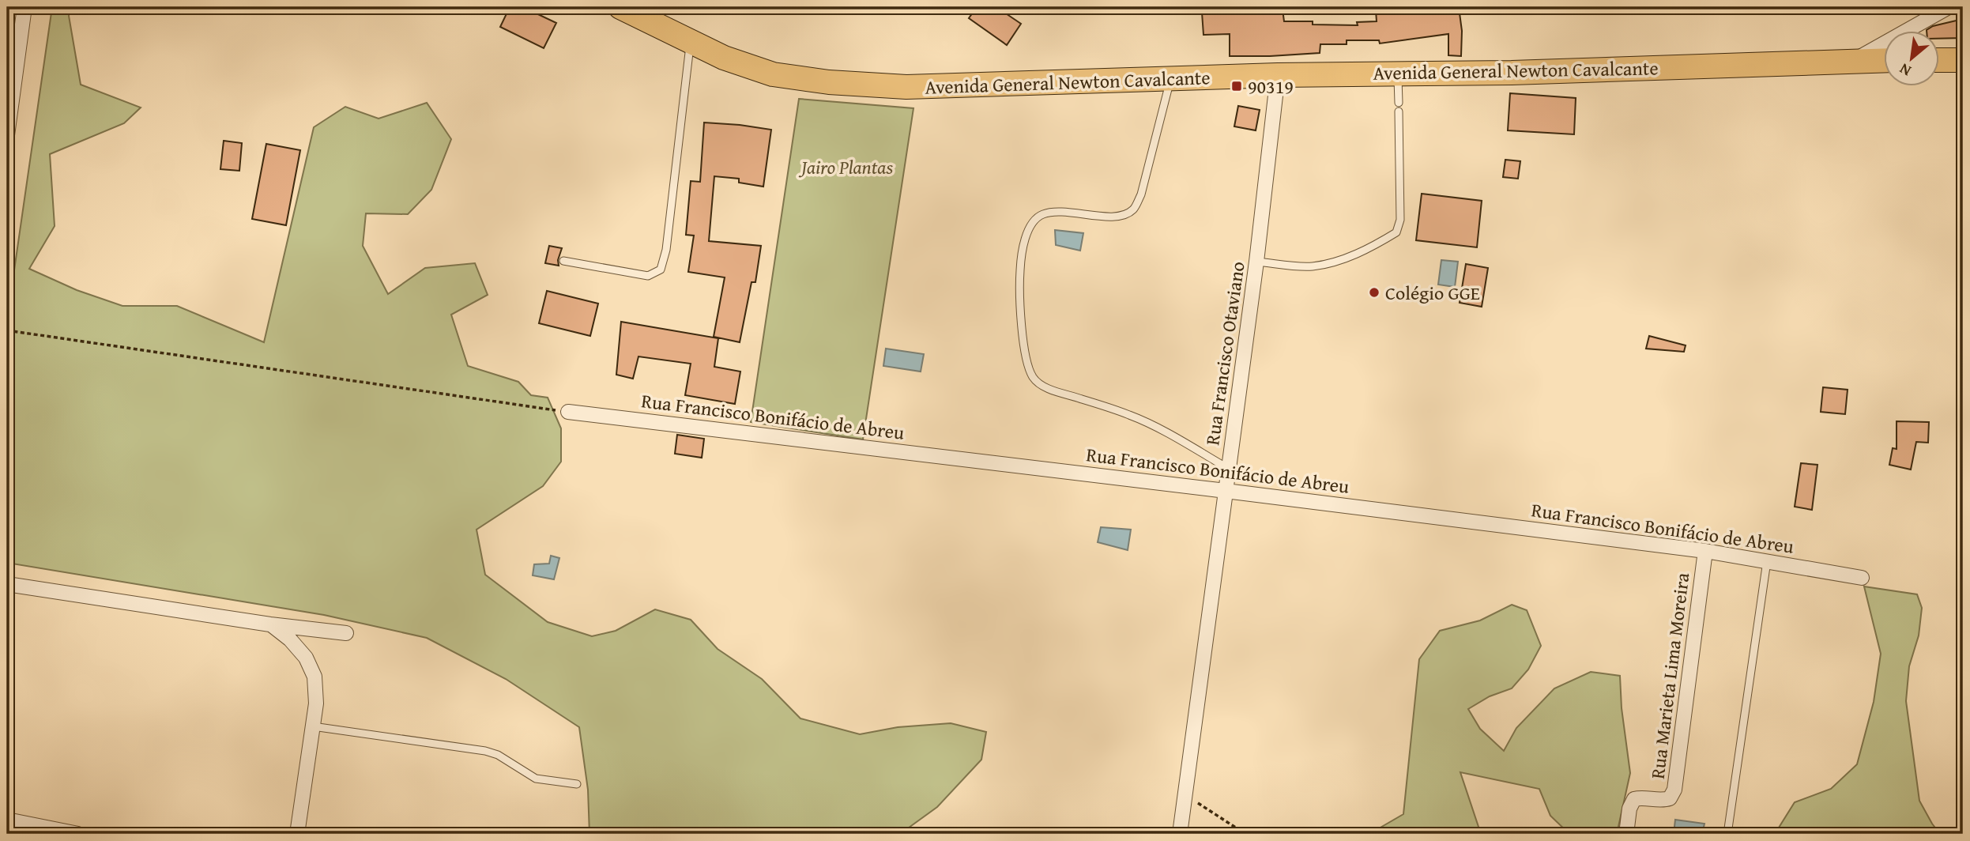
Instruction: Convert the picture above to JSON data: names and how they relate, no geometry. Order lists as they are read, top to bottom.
{
  "streets": {
    "main road": ["Avenida General Newton Cavalcante"],
    "street": ["Rua Francisco Otaviano", "Rua Francisco Bonifácio de Abreu", "Rua Marieta Lima Moreira"]
  },
  "crossings": [
    ["Avenida General Newton Cavalcante", "Rua Francisco Otaviano"],
    ["Rua Francisco Otaviano", "Rua Francisco Bonifácio de Abreu"],
    ["Rua Francisco Bonifácio de Abreu", "Rua Marieta Lima Moreira"]
  ],
  "parks": ["Jairo Plantas"],
  "places": {
    "transit": ["90319"],
    "other": ["Colégio GGE"]
  },
  "north": "bottom left"
}
